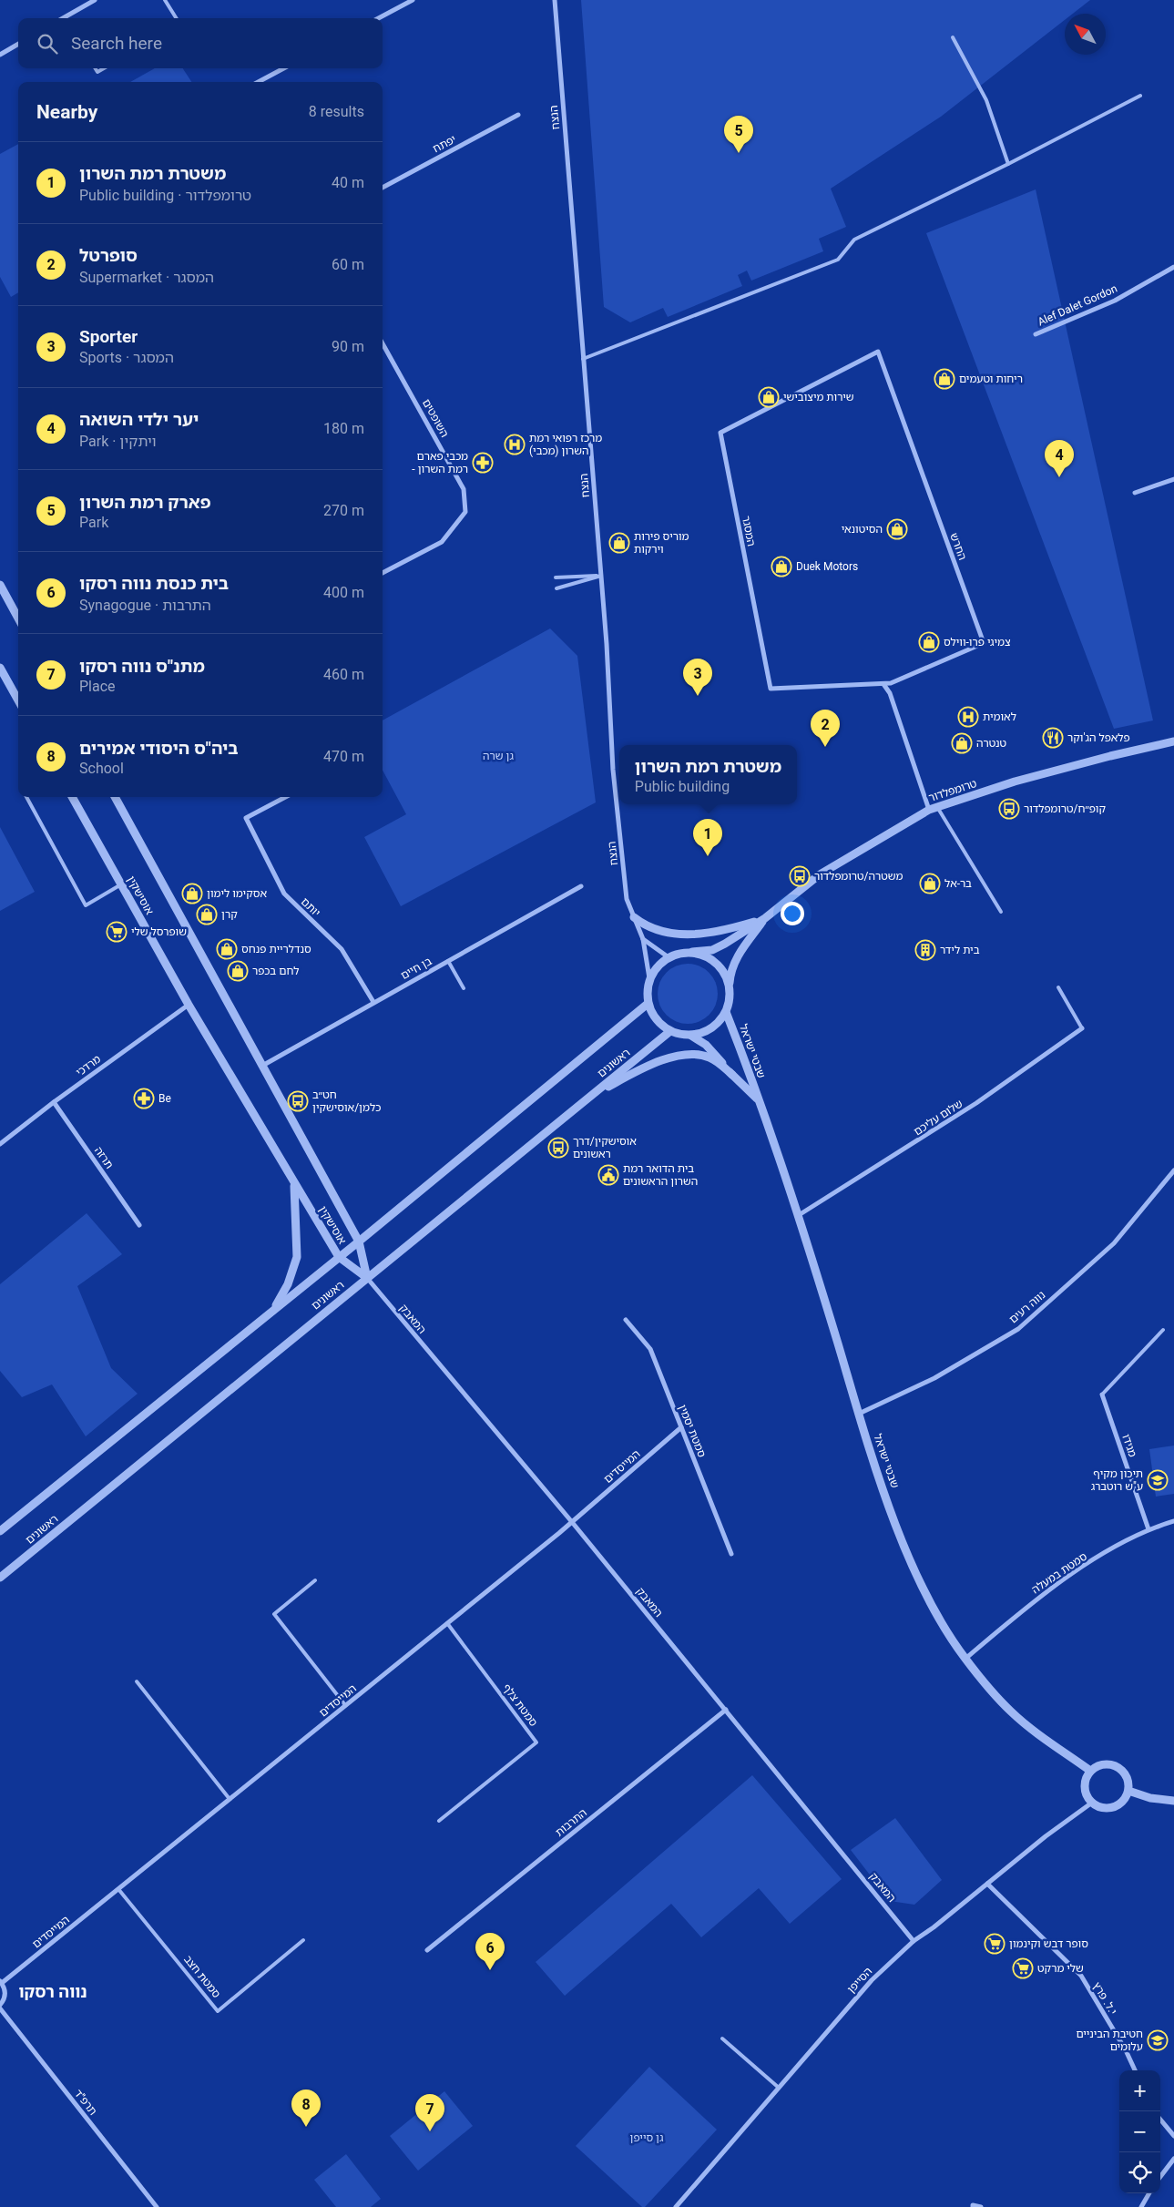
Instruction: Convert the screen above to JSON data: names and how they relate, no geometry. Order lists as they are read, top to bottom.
{
  "streets": {
    "street": [
      "הנצח",
      "יפתח",
      "Alef Dalet Gordon",
      "השופטים",
      "המסגר",
      "החרש",
      "טרומפלדור",
      "אוסישקין",
      "יותם",
      "בן חיים",
      "שבטי ישראל",
      "ראשונים",
      "מרדכי",
      "שלום עליכם",
      "תרזה",
      "נווה רעים",
      "המאבק",
      "סמטת יסמין",
      "מגידו",
      "המייסדים",
      "סמטת במעלה",
      "התרבות",
      "הסייפן",
      "י.ל. פרץ",
      "תרפ\"ד"
    ],
    "lane": ["סמטת צלף", "סמטת חצב"]
  },
  "crossings": [
    ["הנצח", "טרומפלדור"],
    ["הנצח", "שבטי ישראל"],
    ["הנצח", "ראשונים"],
    ["המסגר", "החרש"],
    ["טרומפלדור", "שבטי ישראל"],
    ["טרומפלדור", "ראשונים"],
    ["אוסישקין", "בן חיים"],
    ["אוסישקין", "ראשונים"],
    ["אוסישקין", "מרדכי"],
    ["אוסישקין", "המאבק"],
    ["יותם", "בן חיים"],
    ["שבטי ישראל", "ראשונים"],
    ["שבטי ישראל", "שלום עליכם"],
    ["שבטי ישראל", "נווה רעים"],
    ["שבטי ישראל", "סמטת במעלה"],
    ["שבטי ישראל", "הסייפן"],
    ["ראשונים", "המאבק"],
    ["מרדכי", "תרזה"],
    ["המאבק", "המייסדים"],
    ["המאבק", "התרבות"],
    ["המאבק", "הסייפן"],
    ["סמטת יסמין", "המייסדים"],
    ["מגידו", "סמטת במעלה"],
    ["המייסדים", "סמטת צלף"],
    ["המייסדים", "סמטת חצב"],
    ["הסייפן", "י.ל. פרץ"]
  ],
  "districts": ["נווה רסקו"],
  "parks": ["גן שרה", "גן סייפן"],
  "places": {
    "shop": [
      "ריחות וטעמים",
      "שירות מיצובישי",
      "הסיטונאי",
      "מוריס פירות וירקות",
      "Duek Motors",
      "צמיגי פרו-ווילס",
      "טנטרה",
      "בר-אל",
      "אסקימו לימון",
      "קרן",
      "סנדלריית פנחס",
      "לחם בכפר"
    ],
    "hospital": ["מרכז רפואי רמת השרון (מכבי)", "לאומית"],
    "pharmacy": ["מכבי פארם - רמת השרון", "Be"],
    "restaurant": ["פלאפל הג'וקר"],
    "bus stop": [
      "קופ״ח/טרומפלדור",
      "משטרה/טרומפלדור",
      "חט״ב כלמן/אוסישקין",
      "אוסישקין/דרך ראשונים"
    ],
    "supermarket": ["שופרסל שלי", "סופר דבש וקינמון", "שלי מרקט"],
    "building": ["בית לידר"],
    "public building": ["בית הדואר רמת השרון הראשונים"],
    "school or university": ["תיכון מקיף ע\"ש רוטברג", "חטיבת הביניים עלומים"]
  },
  "north": "top left",
  "page": {
    "search": "Search here",
    "heading": ["Nearby", "8 results"],
    "pins": [
      "5",
      "4",
      "3",
      "2",
      "1",
      "6",
      "8",
      "7"
    ],
    "list": [
      {
        "mark": "1",
        "name": "משטרת רמת השרון",
        "note": "Public building · טרומפלדור",
        "value": "40 m"
      },
      {
        "mark": "2",
        "name": "סופרטל",
        "note": "Supermarket · המסגר",
        "value": "60 m"
      },
      {
        "mark": "3",
        "name": "Sporter",
        "note": "Sports · המסגר",
        "value": "90 m"
      },
      {
        "mark": "4",
        "name": "יער ילדי השואה",
        "note": "Park · ויתקין",
        "value": "180 m"
      },
      {
        "mark": "5",
        "name": "פארק רמת השרון",
        "note": "Park",
        "value": "270 m"
      },
      {
        "mark": "6",
        "name": "בית כנסת נווה רסקו",
        "note": "Synagogue · התרבות",
        "value": "400 m"
      },
      {
        "mark": "7",
        "name": "מתנ\"ס נווה רסקו",
        "note": "Place",
        "value": "460 m"
      },
      {
        "mark": "8",
        "name": "ביה\"ס היסודי אמירים",
        "note": "School",
        "value": "470 m"
      }
    ],
    "popup": ["משטרת רמת השרון", "Public building"],
    "map_buttons": ["+", "−"]
  }
}
